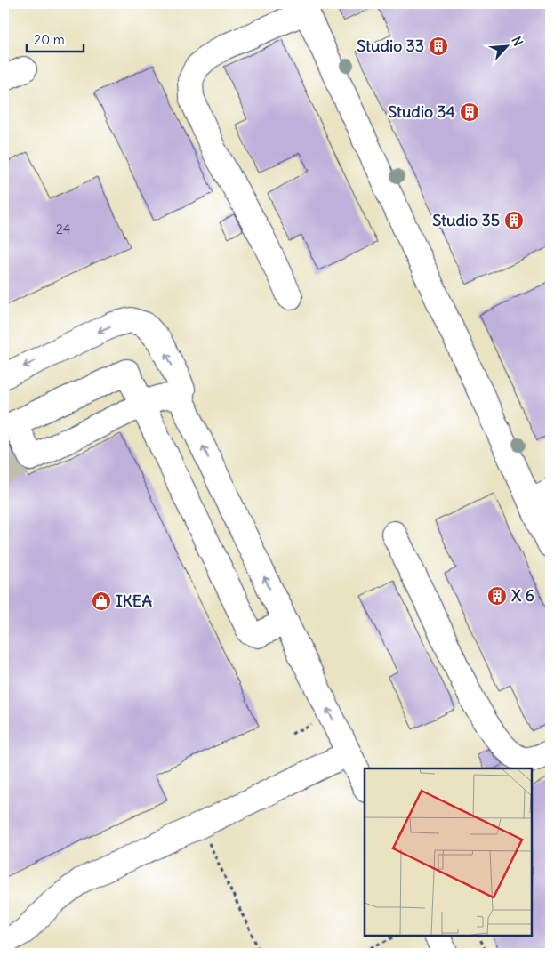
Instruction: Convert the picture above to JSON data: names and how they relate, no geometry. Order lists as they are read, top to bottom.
{
  "places": {
    "building": [
      "Studio 33",
      "Studio 34",
      "Studio 35",
      "X 6"
    ],
    "shop": ["IKEA"]
  },
  "house_numbers": ["24"],
  "scale_bar": "20 m",
  "north": "top right"
}
